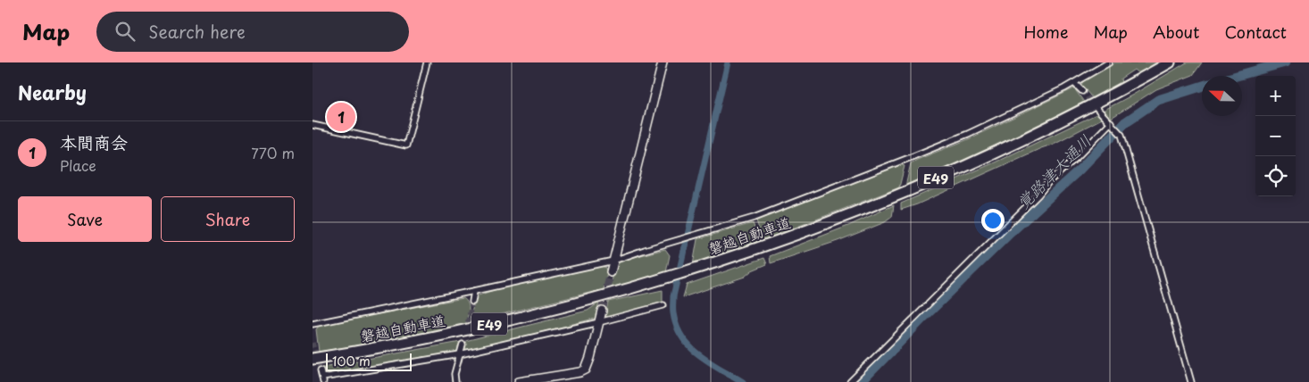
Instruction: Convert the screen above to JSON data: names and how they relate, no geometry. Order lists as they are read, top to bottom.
{
  "streets": {
    "highway": ["E49", "磐越自動車道"]
  },
  "water": ["覚路津大通川"],
  "scale_bar": "100 m",
  "north": "left",
  "page": {
    "header": "Map",
    "search": "Search here",
    "nav": [
      "Home",
      "Map",
      "About",
      "Contact"
    ],
    "heading": "Nearby",
    "map_buttons": ["+", "−"],
    "pins": "1",
    "list": [
      {
        "mark": "1",
        "name": "本間商会",
        "note": "Place",
        "value": "770 m"
      }
    ],
    "buttons": ["Save", "Share"],
    "scale": "100 m"
  }
}
